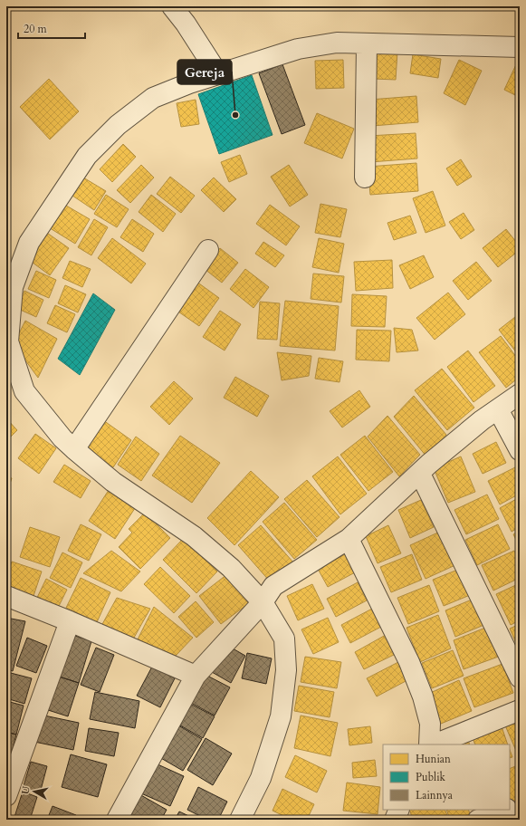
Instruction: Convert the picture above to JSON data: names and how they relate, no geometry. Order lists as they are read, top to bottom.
{
  "places": ["Gereja"],
  "legend": ["Hunian", "Publik", "Lainnya"],
  "scale_bar": "20 m",
  "north": "left"
}
